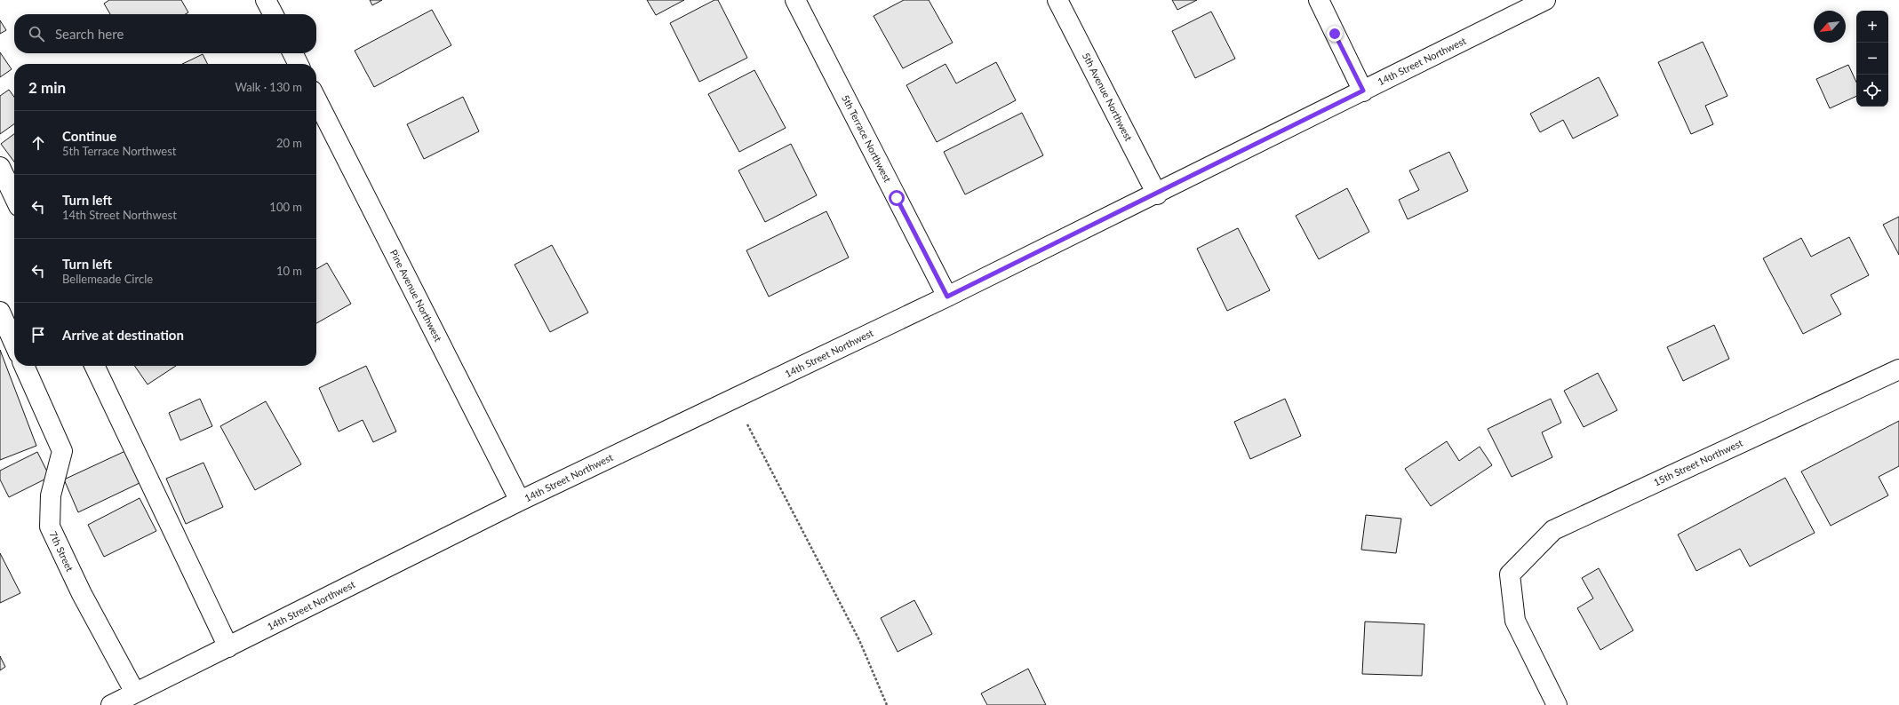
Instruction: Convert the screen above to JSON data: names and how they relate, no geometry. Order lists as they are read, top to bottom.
{
  "streets": {
    "street": [
      "14th Street Northwest",
      "5th Avenue Northwest",
      "5th Terrace Northwest",
      "Pine Avenue Northwest",
      "15th Street Northwest",
      "7th Street"
    ]
  },
  "crossings": [
    ["14th Street Northwest", "5th Avenue Northwest"],
    ["14th Street Northwest", "5th Terrace Northwest"],
    ["14th Street Northwest", "Pine Avenue Northwest"],
    ["14th Street Northwest", "7th Street"]
  ],
  "north": "bottom left",
  "page": {
    "map_buttons": ["+", "−"],
    "search": "Search here",
    "heading": ["2 min", "Walk · 130 m"],
    "list": [
      ["Continue", "5th Terrace Northwest", "20 m"],
      ["Turn left", "14th Street Northwest", "100 m"],
      ["Turn left", "Bellemeade Circle", "10 m"],
      "Arrive at destination"
    ]
  }
}
